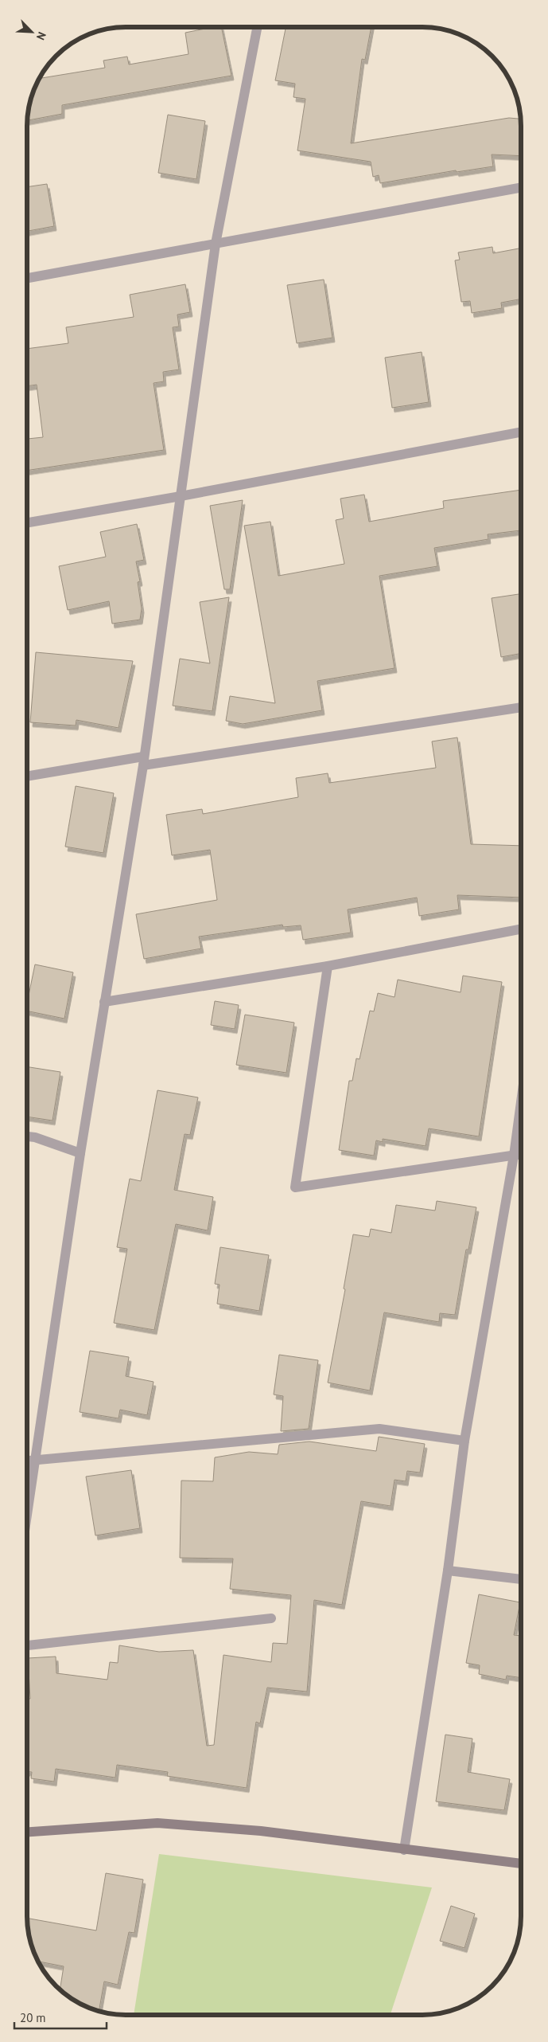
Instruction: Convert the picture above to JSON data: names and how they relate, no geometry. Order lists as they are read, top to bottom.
{
  "scale_bar": "20 m",
  "north": "bottom right"
}
